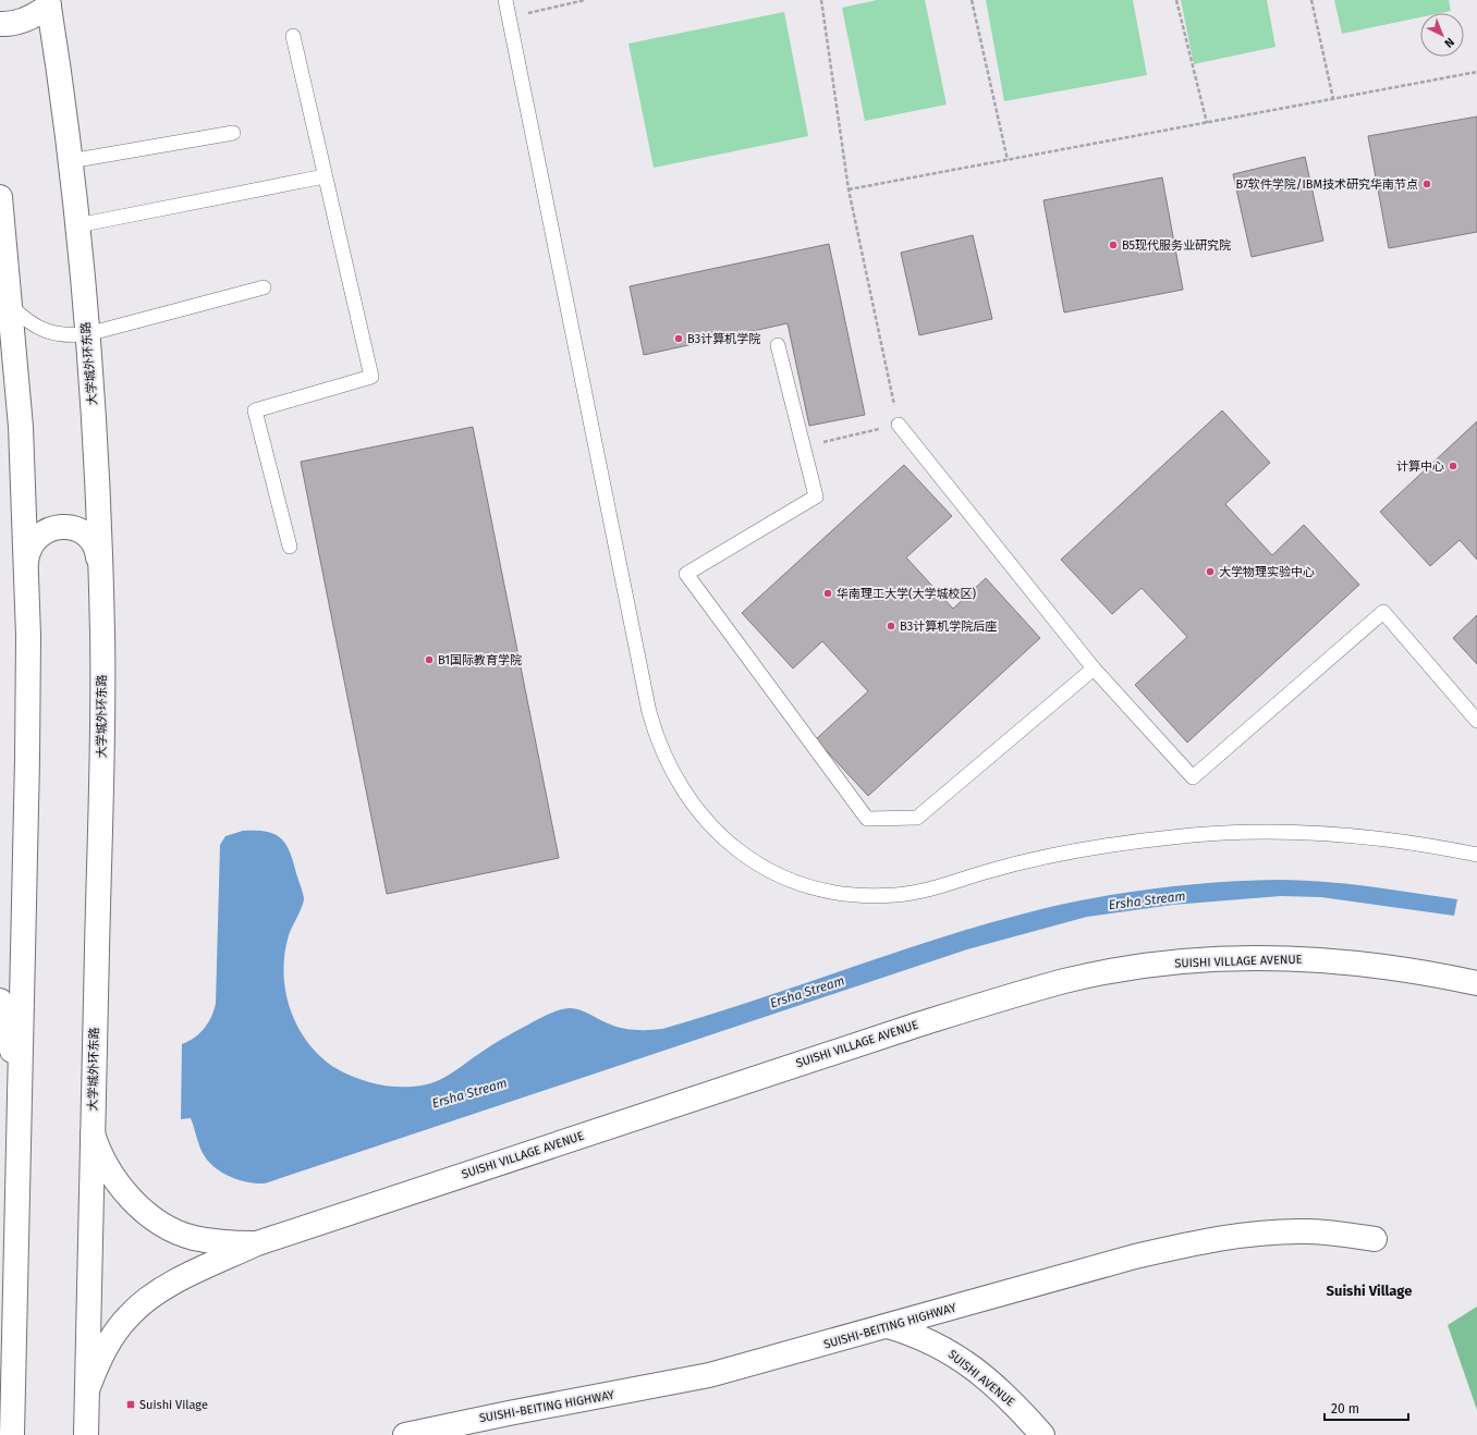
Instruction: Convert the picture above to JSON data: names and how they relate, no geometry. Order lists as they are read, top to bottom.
{
  "streets": {
    "main road": [
      "大学城外环东路",
      "SUISHI VILLAGE AVENUE",
      "SUISHI-BEITING HIGHWAY",
      "SUISHI AVENUE"
    ]
  },
  "crossings": [
    ["大学城外环东路", "SUISHI VILLAGE AVENUE"],
    ["SUISHI-BEITING HIGHWAY", "SUISHI AVENUE"]
  ],
  "districts": ["Suishi Village"],
  "water": ["Ersha Stream"],
  "places": {
    "other": [
      "B7软件学院/IBM技术研究华南节点",
      "B5现代服务业研究院",
      "B3计算机学院",
      "计算中心",
      "大学物理实验中心",
      "华南理工大学(大学城校区)",
      "B3计算机学院后座",
      "B1国际教育学院"
    ],
    "transit": ["Suishi Vilage"]
  },
  "scale_bar": "20 m",
  "north": "bottom right"
}
